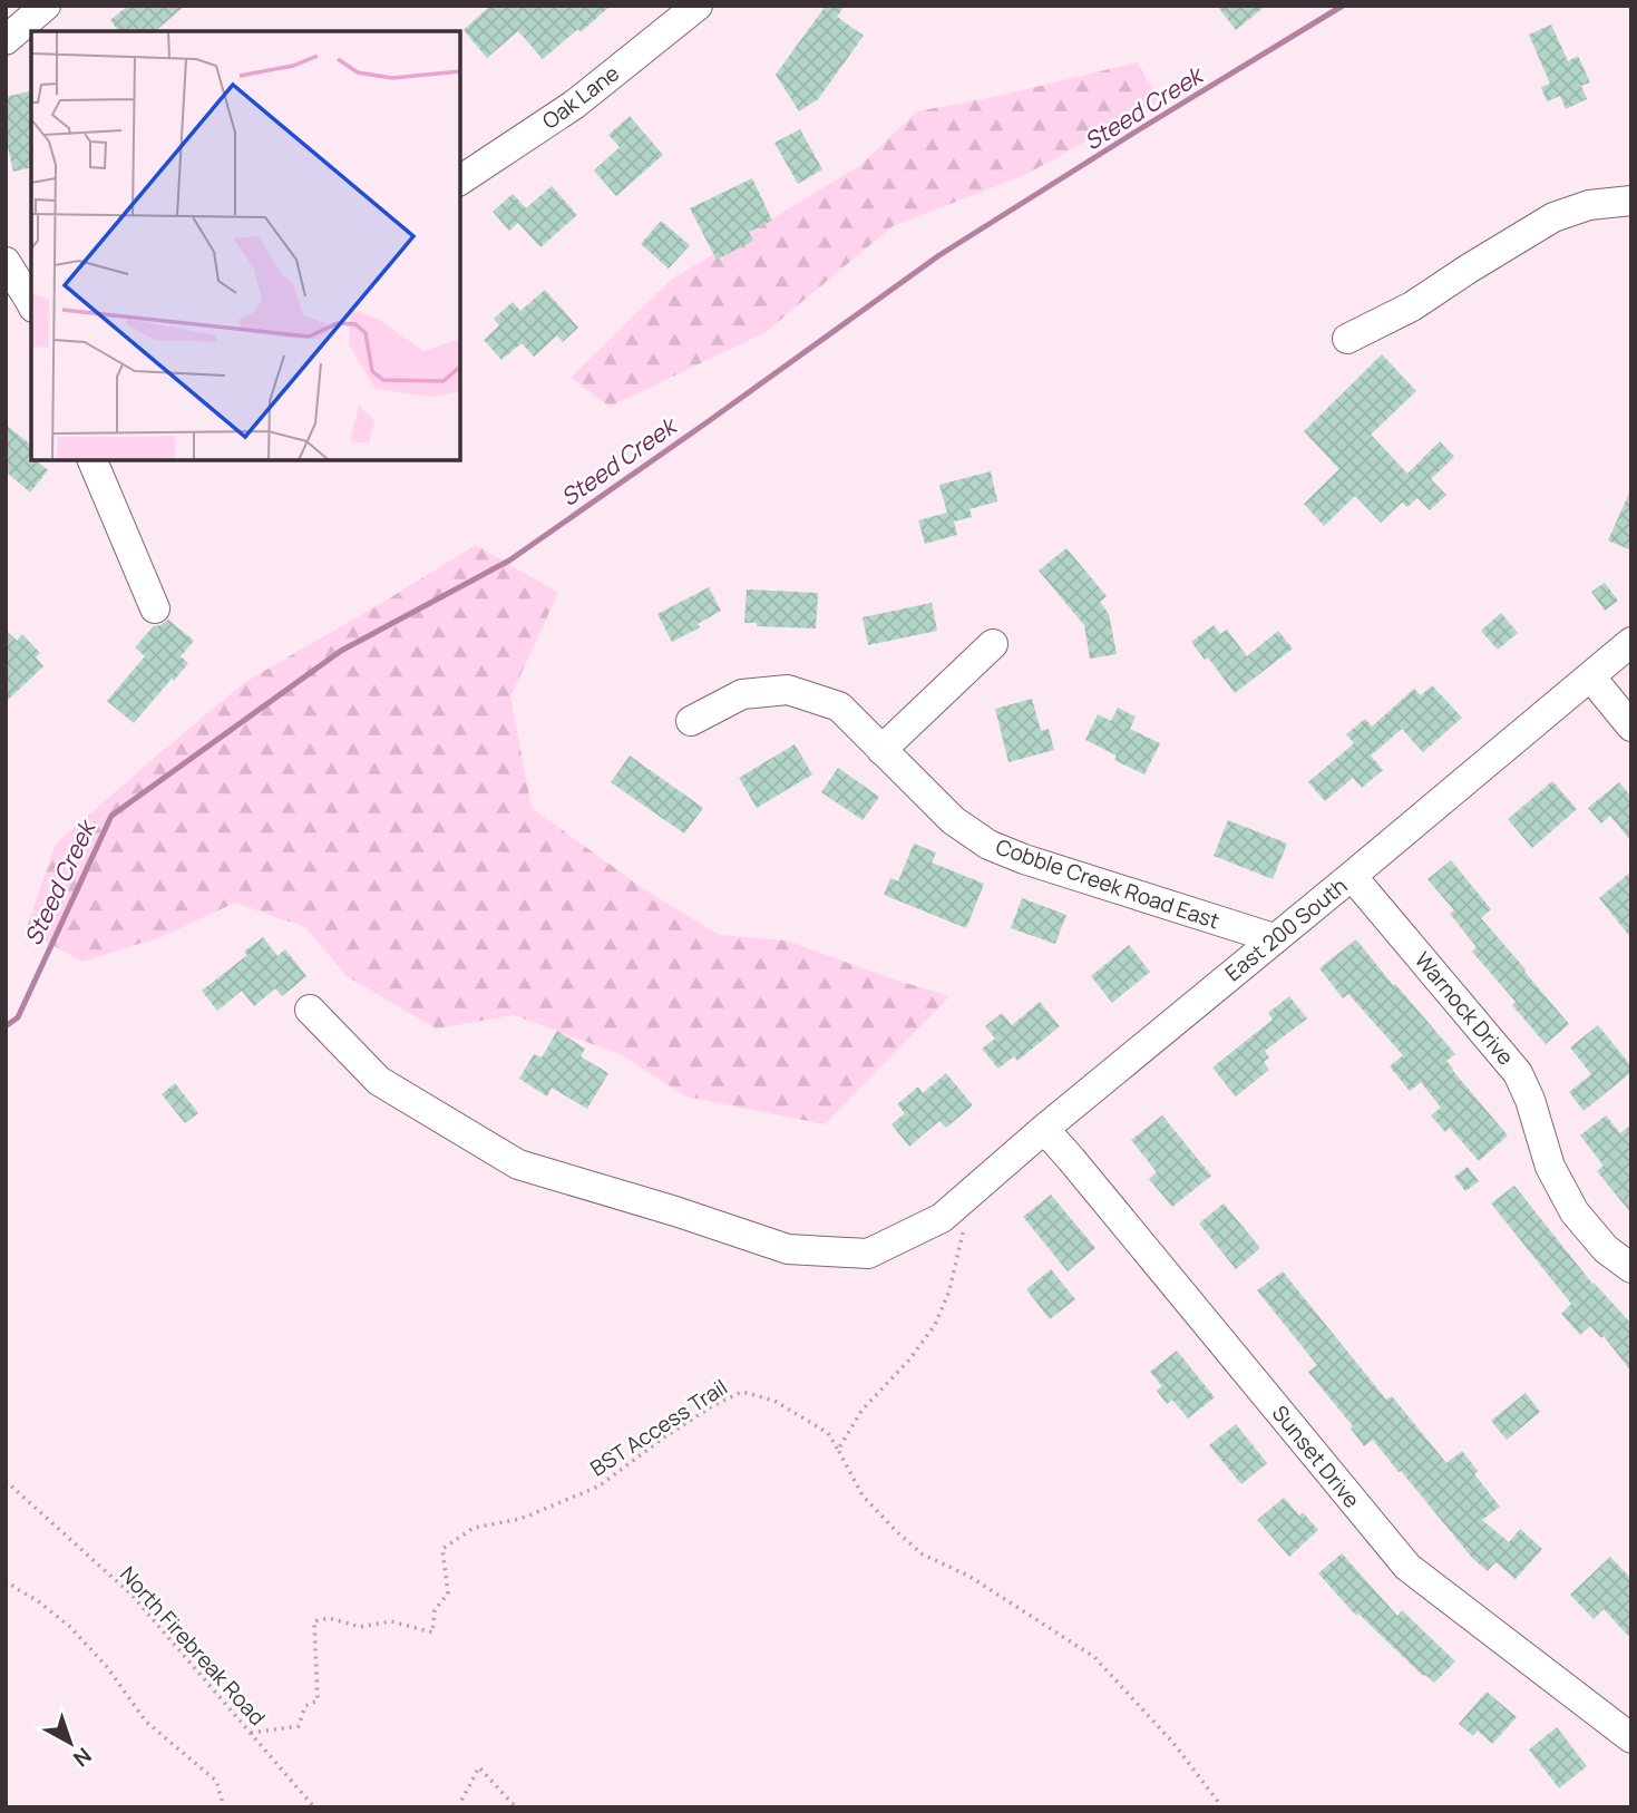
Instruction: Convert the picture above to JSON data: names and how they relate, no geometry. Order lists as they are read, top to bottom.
{
  "streets": {
    "street": [
      "Oak Lane",
      "Cobble Creek Road East",
      "East 200 South",
      "Warnock Drive",
      "Sunset Drive"
    ],
    "path": ["BST Access Trail", "North Firebreak Road"]
  },
  "crossings": [
    ["Cobble Creek Road East", "East 200 South"],
    ["East 200 South", "Warnock Drive"],
    ["East 200 South", "Sunset Drive"],
    ["BST Access Trail", "North Firebreak Road"]
  ],
  "water": ["Steed Creek"],
  "north": "bottom right"
}
